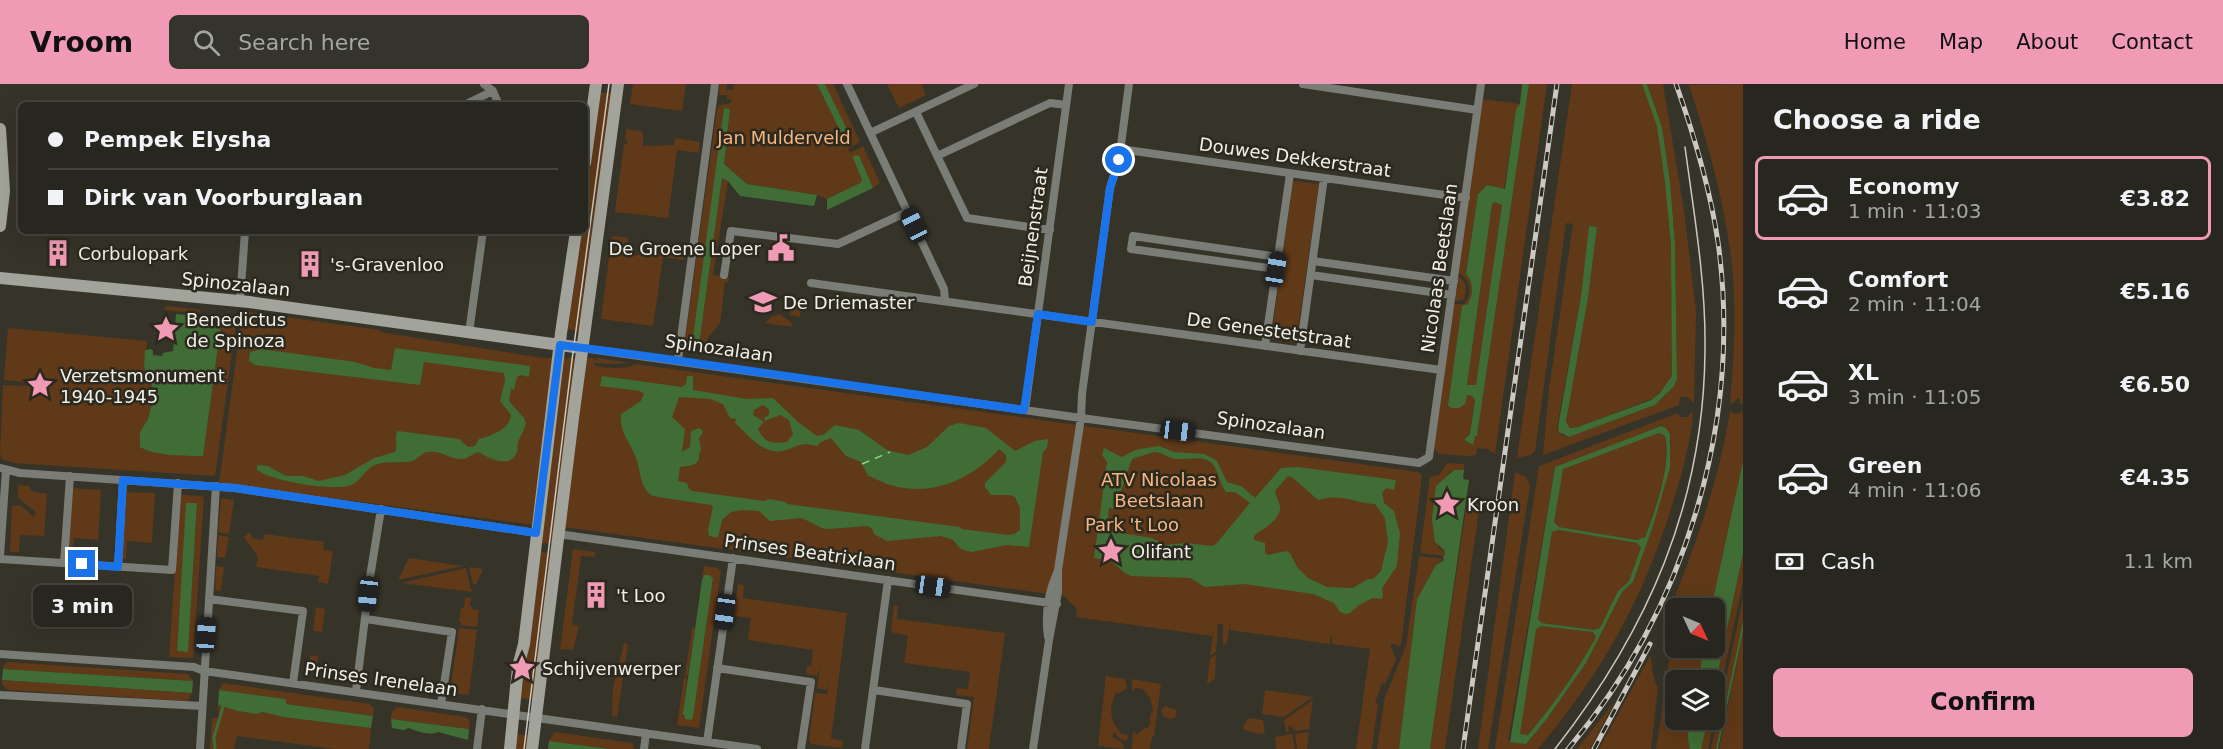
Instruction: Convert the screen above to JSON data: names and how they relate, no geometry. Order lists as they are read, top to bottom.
{
  "streets": {
    "main road": ["Spinozalaan"],
    "street": [
      "Douwes Dekkerstraat",
      "Beijnenstraat",
      "Nicolaas Beetslaan",
      "De Genestetstraat",
      "Prinses Beatrixlaan",
      "Prinses Irenelaan"
    ]
  },
  "crossings": [
    ["Douwes Dekkerstraat", "Nicolaas Beetslaan"],
    ["Beijnenstraat", "Spinozalaan"],
    ["Beijnenstraat", "De Genestetstraat"],
    ["Nicolaas Beetslaan", "Spinozalaan"],
    ["Nicolaas Beetslaan", "De Genestetstraat"]
  ],
  "parks": ["Jan Mulderveld", "ATV Nicolaas Beetslaan", "Park 't Loo"],
  "places": {
    "public building": ["De Groene Loper"],
    "building": ["Corbulopark", "'s-Gravenloo", "'t Loo"],
    "school or university": ["De Driemaster"],
    "place": [
      "Benedictus de Spinoza",
      "Verzetsmonument 1940-1945",
      "Kroon",
      "Olifant",
      "Schijvenwerper"
    ]
  },
  "north": "bottom right",
  "page": {
    "header": "Vroom",
    "search": "Search here",
    "nav": [
      "Home",
      "Map",
      "About",
      "Contact"
    ],
    "heading": "Choose a ride",
    "banner": ["Pempek Elysha", "Dirk van Voorburglaan"],
    "list": [
      {
        "name": "Economy",
        "note": "1 min · 11:03",
        "value": "€3.82"
      },
      {
        "name": "Comfort",
        "note": "2 min · 11:04",
        "value": "€5.16"
      },
      {
        "name": "XL",
        "note": "3 min · 11:05",
        "value": "€6.50"
      },
      {
        "name": "Green",
        "note": "4 min · 11:06",
        "value": "€4.35"
      }
    ],
    "pay": ["Cash", "1.1 km"],
    "bubble": "3 min",
    "buttons": "Confirm"
  }
}
